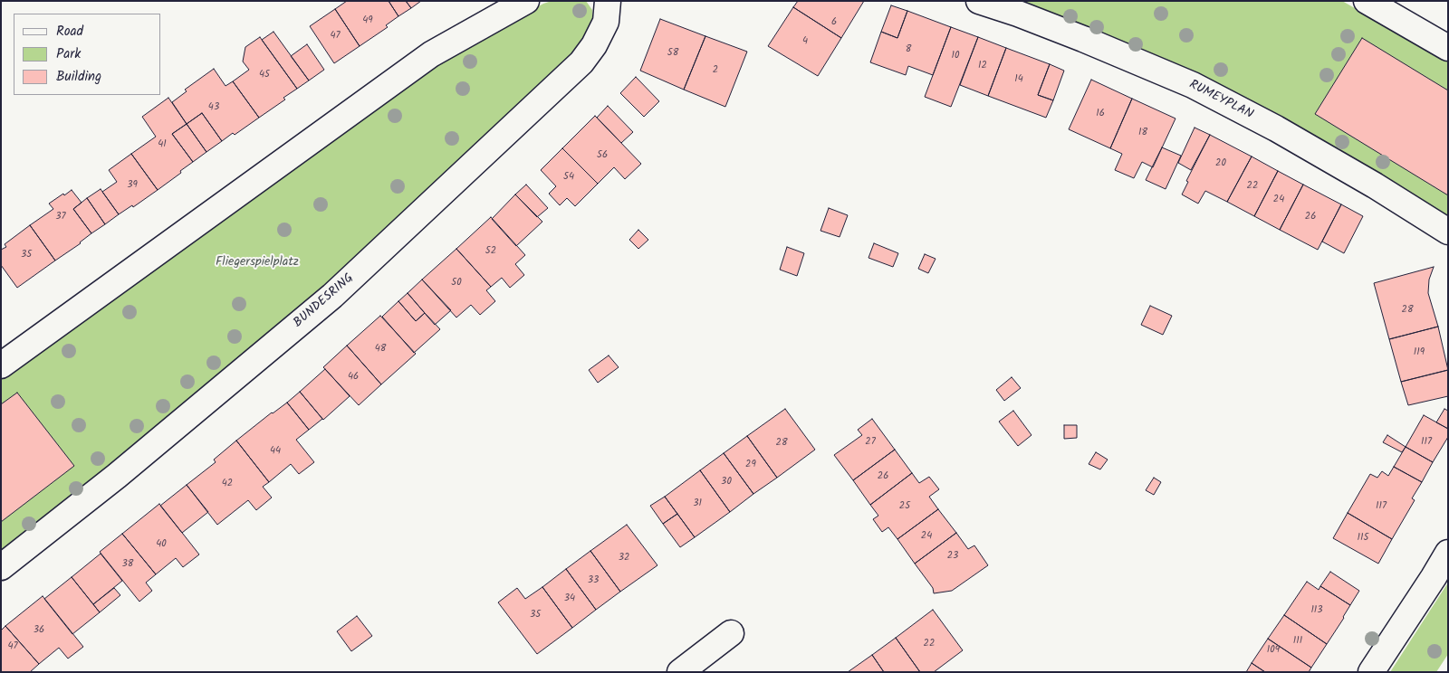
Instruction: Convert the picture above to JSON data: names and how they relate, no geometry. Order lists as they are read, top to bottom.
{
  "streets": {
    "street": ["RUMEYPLAN", "BUNDESRING"]
  },
  "parks": ["Fliegerspielplatz"],
  "house_numbers": [
    "49",
    "6",
    "47",
    "4",
    "8",
    "58",
    "10",
    "12",
    "2",
    "45",
    "14",
    "43",
    "16",
    "18",
    "41",
    "56",
    "20",
    "54",
    "39",
    "22",
    "24",
    "37",
    "26",
    "52",
    "35",
    "50",
    "28",
    "48",
    "119",
    "46",
    "27",
    "117",
    "28",
    "44",
    "29",
    "26",
    "30",
    "42",
    "31",
    "25",
    "117",
    "24",
    "115",
    "40",
    "23",
    "32",
    "38",
    "33",
    "34",
    "113",
    "35",
    "36",
    "111",
    "22",
    "47",
    "109"
  ],
  "legend": ["Road", "Park", "Building"]
}
